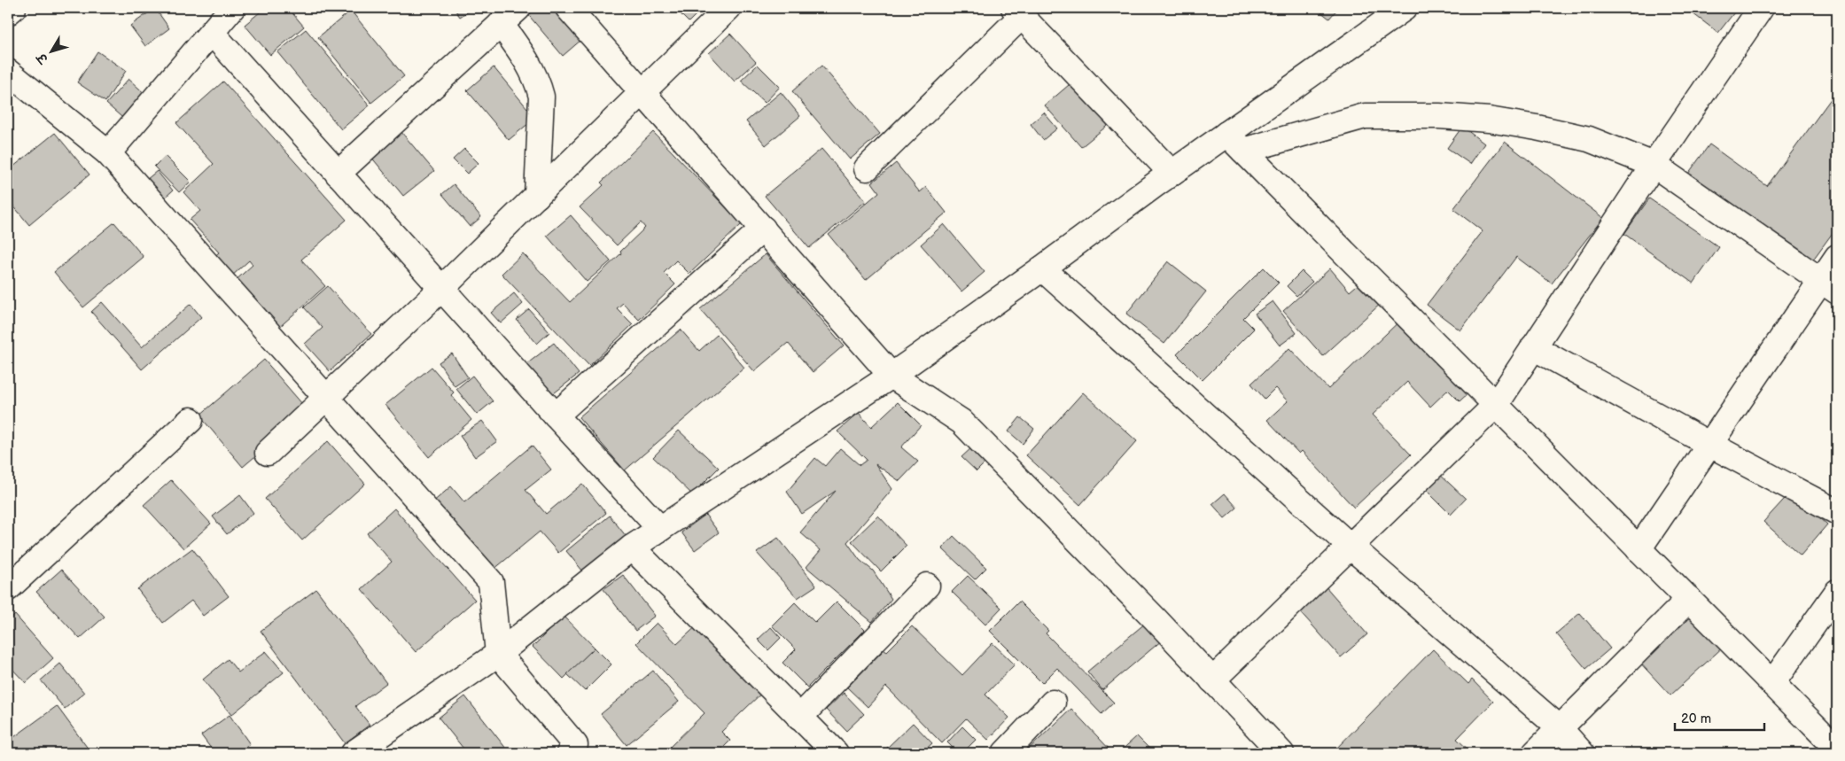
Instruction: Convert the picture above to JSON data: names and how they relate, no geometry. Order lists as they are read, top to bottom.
{
  "scale_bar": "20 m",
  "north": "bottom left"
}
